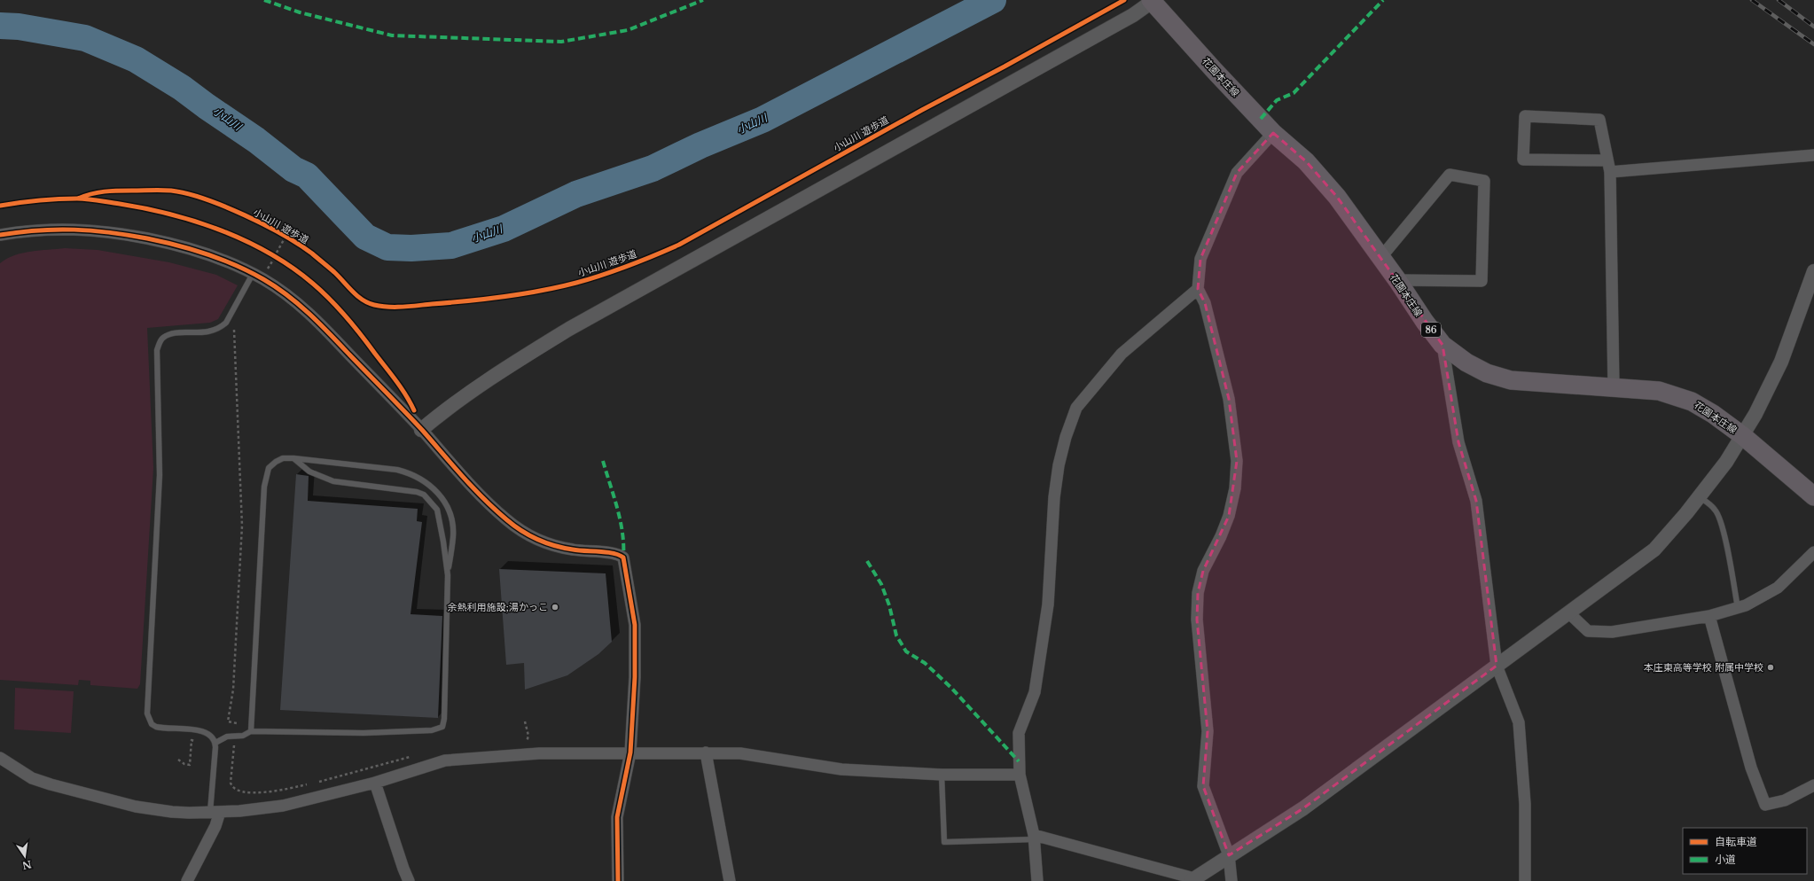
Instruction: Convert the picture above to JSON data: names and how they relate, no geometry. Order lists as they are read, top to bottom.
{
  "streets": {
    "main road": ["花園本庄線", "86"],
    "cycle path": ["小山川 遊歩道"]
  },
  "water": ["小山川"],
  "places": ["余熱利用施設;湯かっこ", "本庄東高等学校 附属中学校"],
  "legend": ["自転車道", "小道"],
  "north": "bottom"
}
